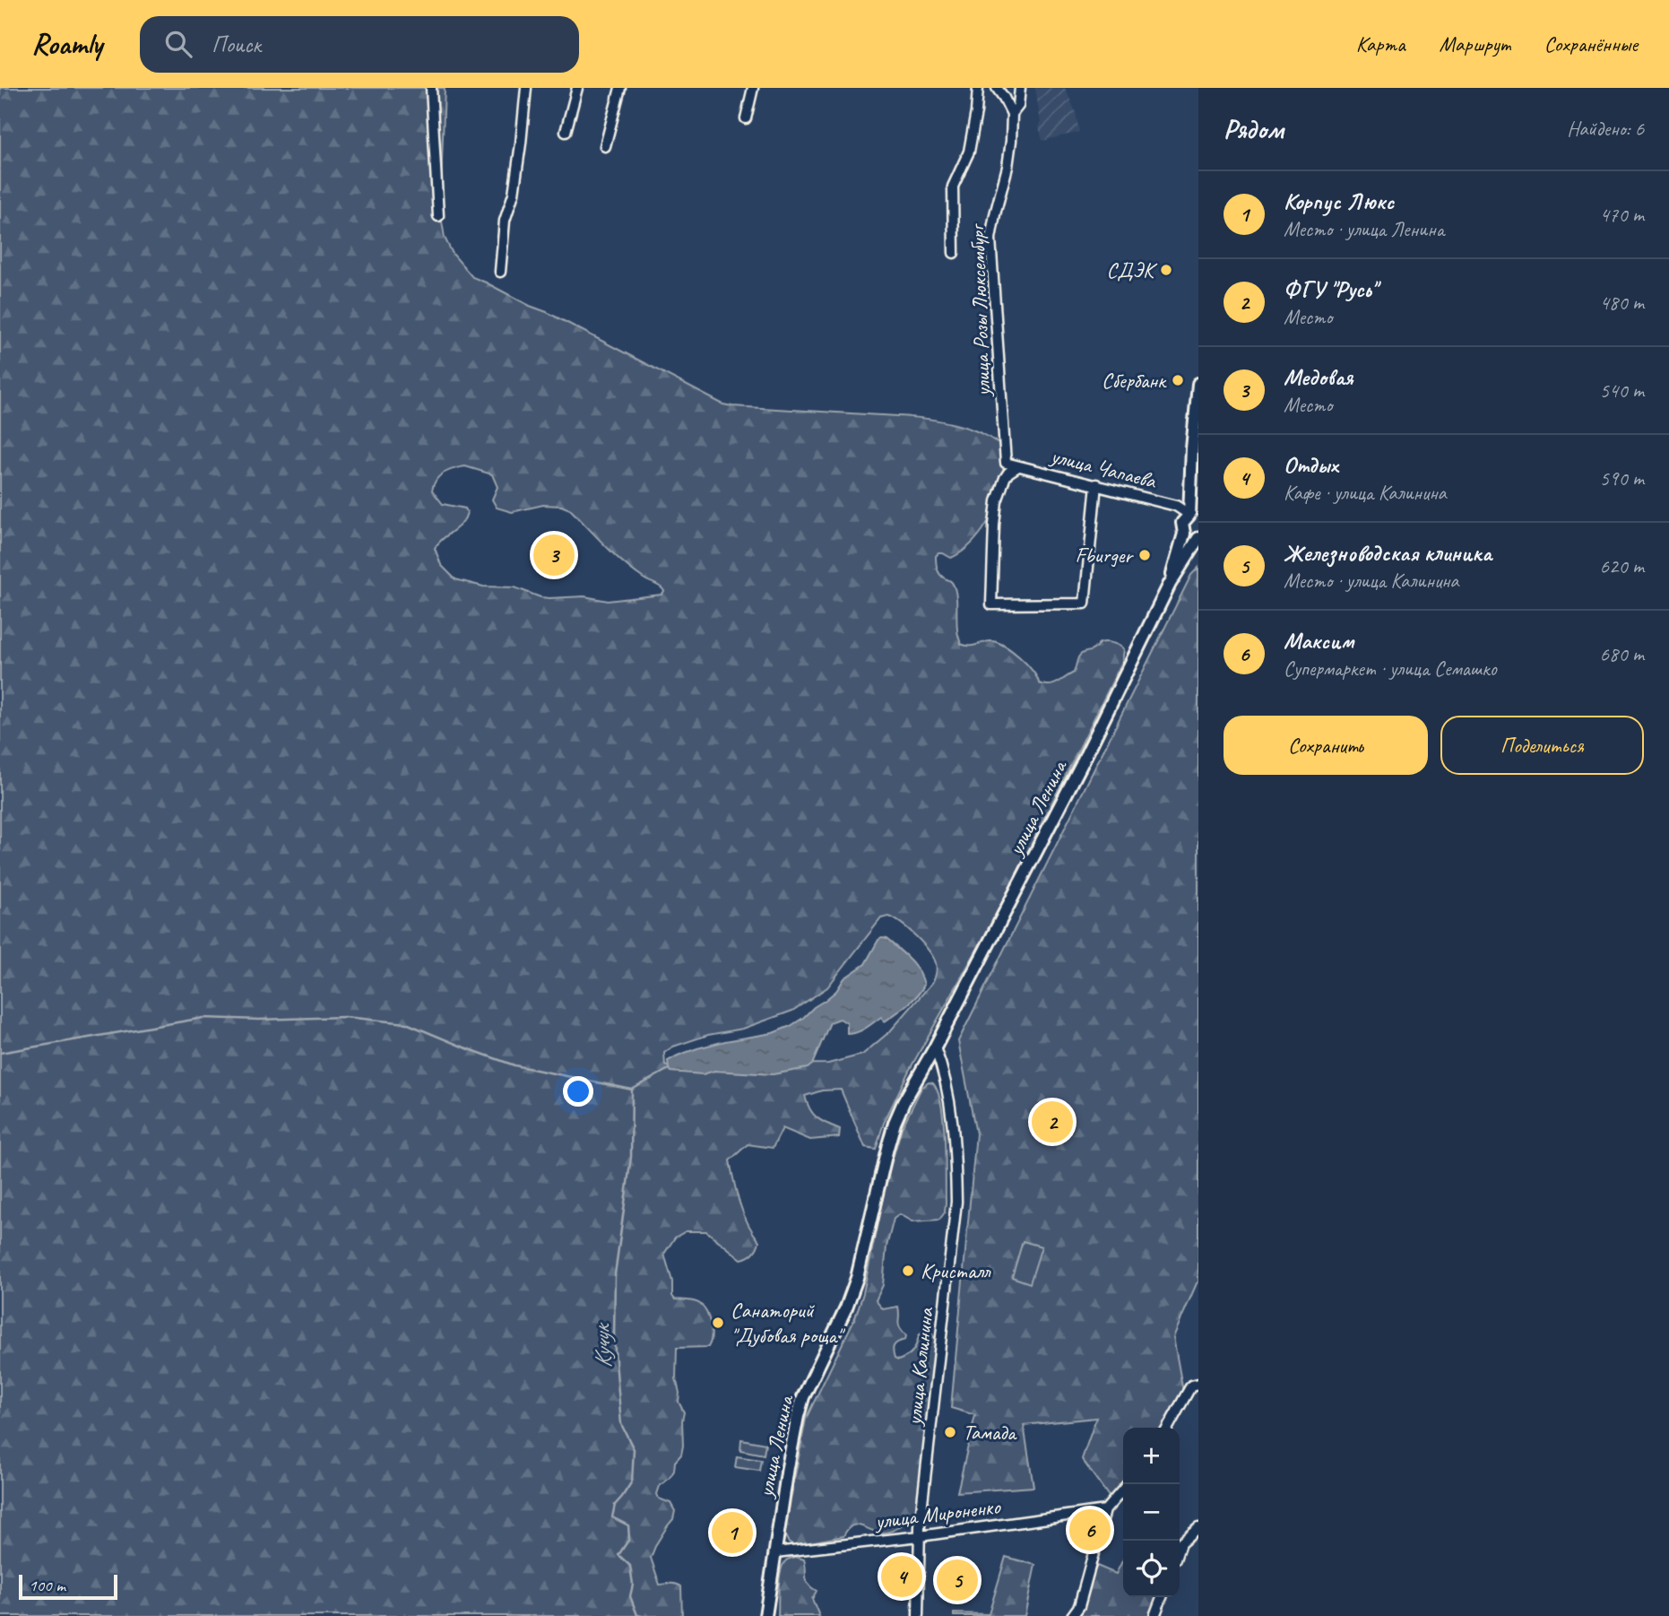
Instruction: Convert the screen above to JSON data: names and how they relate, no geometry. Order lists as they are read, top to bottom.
{
  "streets": {
    "main road": ["улица Ленина"],
    "street": [
      "улица Розы Люксембург",
      "улица Чапаева",
      "улица Калинина",
      "улица Мироненко"
    ]
  },
  "crossings": [
    ["улица Розы Люксембург", "улица Чапаева"],
    ["улица Чапаева", "улица Ленина"],
    ["улица Ленина", "улица Калинина"],
    ["улица Ленина", "улица Мироненко"],
    ["улица Калинина", "улица Мироненко"]
  ],
  "water": ["Кучук"],
  "places": [
    "СДЭК",
    "Сбербанк",
    "Fburger",
    "Кристалл",
    "Санаторий \"Дубовая роща\"",
    "Тамада"
  ],
  "scale_bar": "100 m",
  "page": {
    "header": "Roamly",
    "search": "Поиск",
    "nav": ["Карта", "Маршрут", "Сохранённые"],
    "heading": ["Рядом", "Найдено: 6"],
    "list": [
      {
        "mark": "1",
        "name": "Корпус Люкс",
        "note": "Место · улица Ленина",
        "value": "470 m"
      },
      {
        "mark": "2",
        "name": "ФГУ \"Русь\"",
        "note": "Место",
        "value": "480 m"
      },
      {
        "mark": "3",
        "name": "Медовая",
        "note": "Место",
        "value": "540 m"
      },
      {
        "mark": "4",
        "name": "Отдых",
        "note": "Кафе · улица Калинина",
        "value": "590 m"
      },
      {
        "mark": "5",
        "name": "Железноводская клиника",
        "note": "Место · улица Калинина",
        "value": "620 m"
      },
      {
        "mark": "6",
        "name": "Максим",
        "note": "Супермаркет · улица Семашко",
        "value": "680 m"
      }
    ],
    "pins": [
      "3",
      "2",
      "6",
      "1",
      "4",
      "5"
    ],
    "buttons": ["Сохранить", "Поделиться"],
    "map_buttons": ["+", "−"],
    "scale": "100 m"
  }
}
